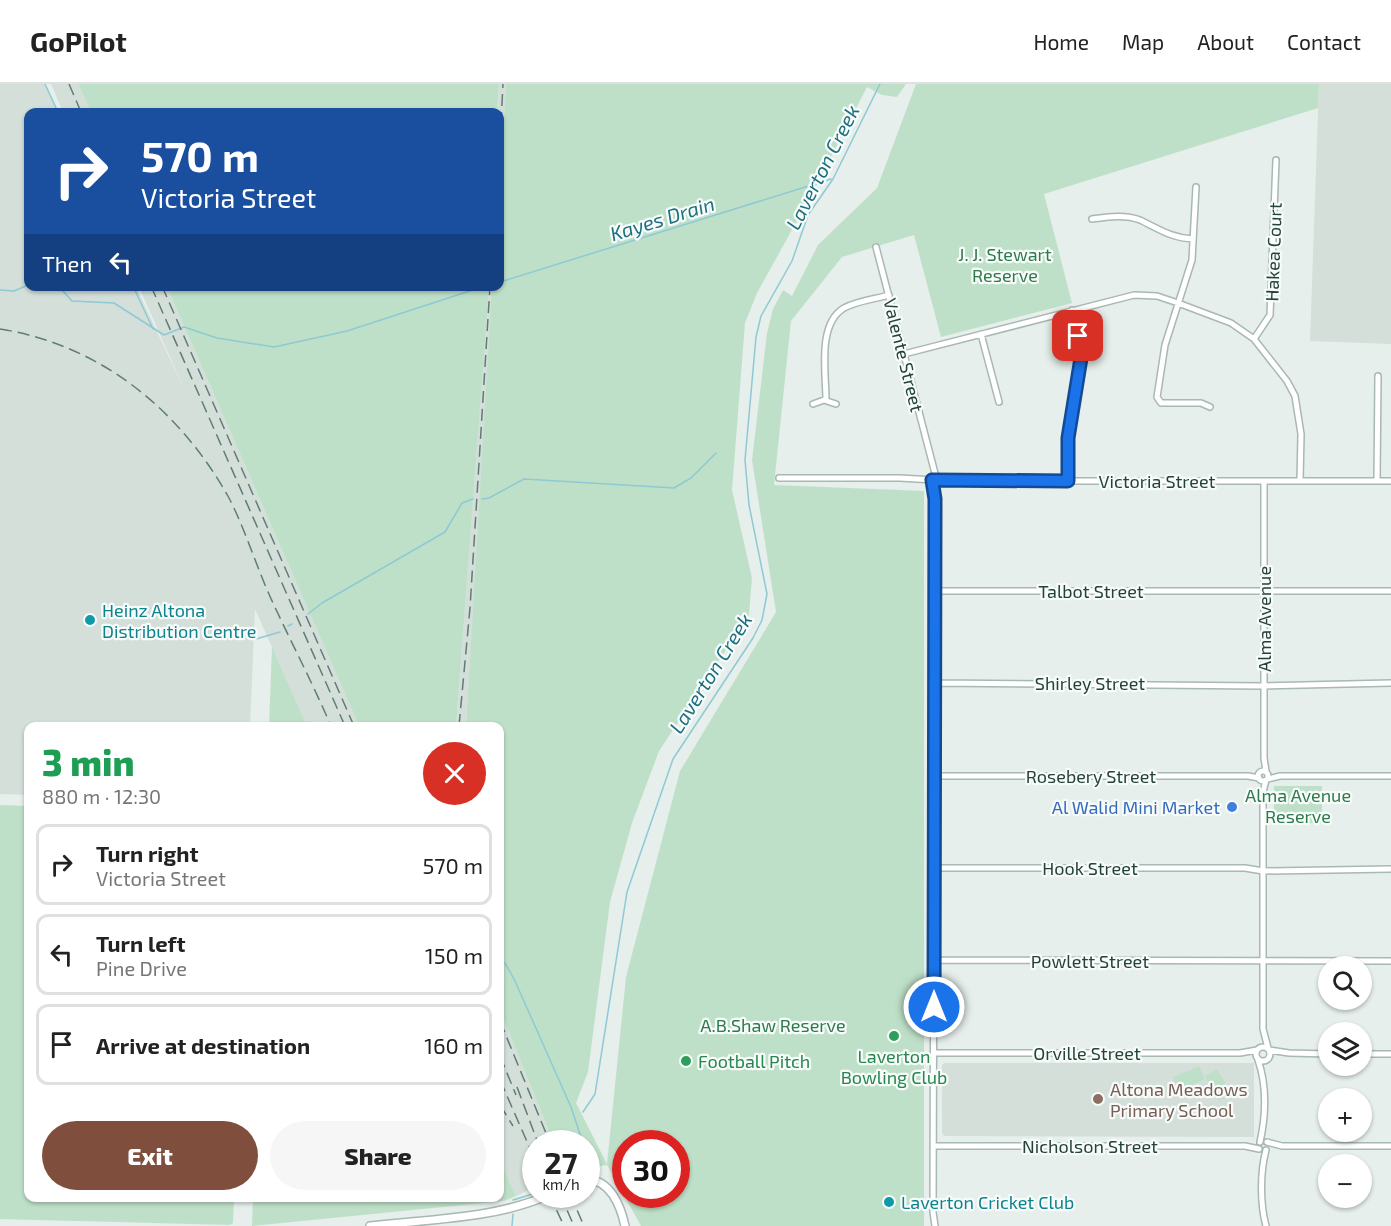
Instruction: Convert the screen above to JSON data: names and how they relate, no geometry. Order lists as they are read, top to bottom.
{
  "streets": {
    "street": [
      "Hakea Court",
      "Valente Street",
      "Victoria Street",
      "Talbot Street",
      "Alma Avenue",
      "Shirley Street",
      "Rosebery Street",
      "Hook Street",
      "Powlett Street",
      "Orville Street",
      "Nicholson Street"
    ]
  },
  "crossings": [
    ["Valente Street", "Victoria Street"],
    ["Victoria Street", "Alma Avenue"],
    ["Talbot Street", "Alma Avenue"],
    ["Alma Avenue", "Shirley Street"],
    ["Alma Avenue", "Rosebery Street"],
    ["Alma Avenue", "Hook Street"],
    ["Alma Avenue", "Powlett Street"],
    ["Alma Avenue", "Orville Street"]
  ],
  "water": ["Laverton Creek", "Kayes Drain"],
  "parks": ["J. J. Stewart Reserve", "Alma Avenue Reserve", "A.B.Shaw Reserve"],
  "places": [
    "Heinz Altona Distribution Centre",
    "Al Walid Mini Market",
    "Laverton Bowling Club",
    "Football Pitch",
    "Altona Meadows Primary School",
    "Laverton Cricket Club"
  ],
  "page": {
    "header": "GoPilot",
    "nav": [
      "Home",
      "Map",
      "About",
      "Contact"
    ],
    "turn": ["570 m", "Victoria Street"],
    "then": "Then",
    "heading": ["3 min", "880 m · 12:30"],
    "list": [
      {
        "name": "Turn right",
        "note": "Victoria Street",
        "value": "570 m"
      },
      {
        "name": "Turn left",
        "note": "Pine Drive",
        "value": "150 m"
      },
      {
        "name": "Arrive at destination",
        "value": "160 m"
      }
    ],
    "map_buttons": ["+", "−"],
    "buttons": ["Exit", "Share"],
    "speed": "27 km/h",
    "limit": "30"
  }
}
